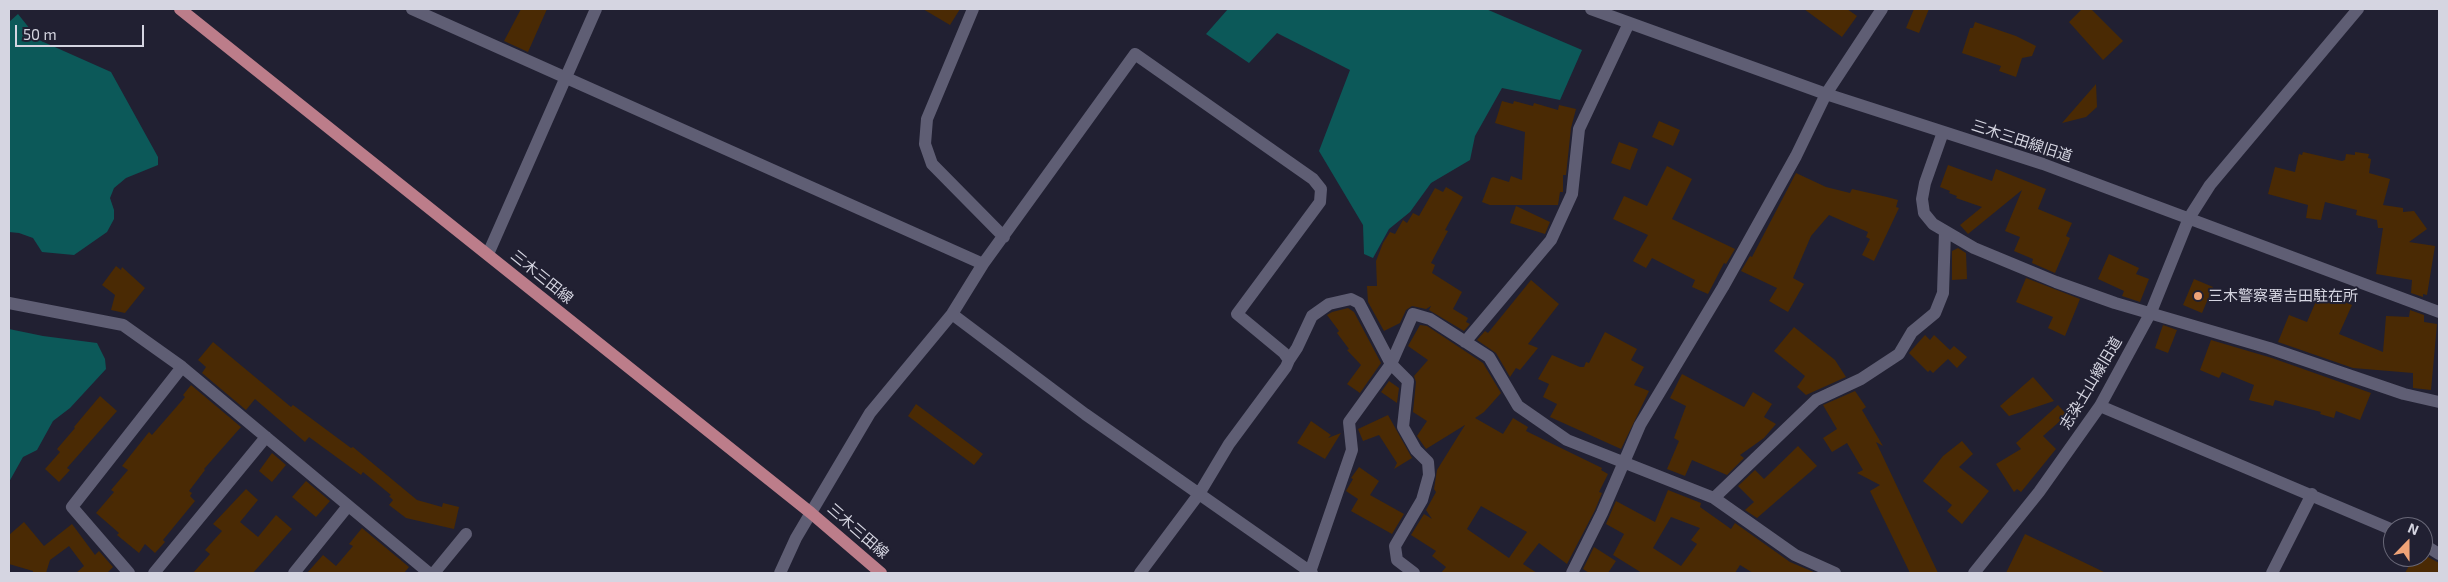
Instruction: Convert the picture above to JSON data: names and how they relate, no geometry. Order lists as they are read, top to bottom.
{
  "streets": {
    "main road": ["三木三田線"],
    "street": ["三木三田線旧道", "志染土山線旧道"]
  },
  "crossings": [
    ["三木三田線旧道", "志染土山線旧道"]
  ],
  "places": ["三木警察署吉田駐在所"],
  "scale_bar": "50 m",
  "north": "top"
}
